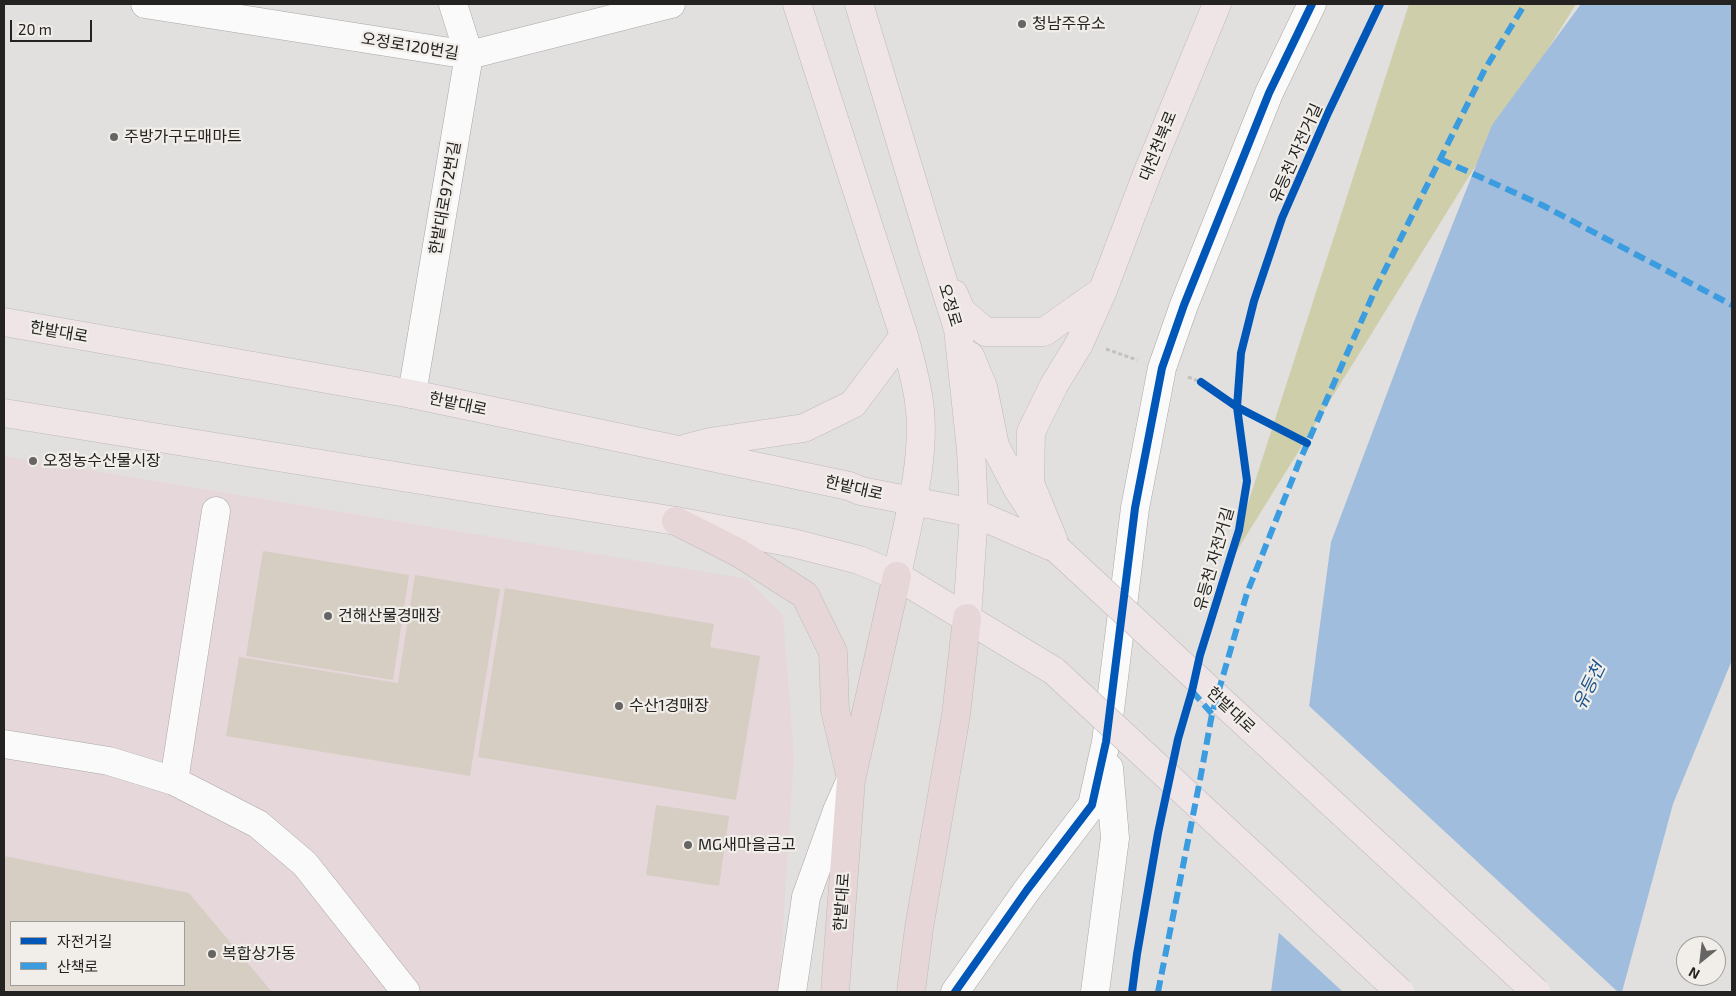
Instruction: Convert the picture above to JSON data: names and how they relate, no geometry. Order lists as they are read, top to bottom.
{
  "streets": {
    "highway": ["한밭대로"],
    "main road": ["대전천북로", "오정로"],
    "street": ["오정로120번길", "한밭대로972번길"],
    "cycle path": ["유등천 자전거길"]
  },
  "crossings": [
    ["오정로120번길", "한밭대로972번길"],
    ["대전천북로", "한밭대로"],
    ["한밭대로972번길", "한밭대로"],
    ["오정로", "한밭대로"]
  ],
  "water": ["유등천"],
  "places": [
    "청남주유소",
    "주방가구도매마트",
    "오정농수산물시장",
    "건해산물경매장",
    "수산1경매장",
    "MG새마을금고",
    "복합상가동"
  ],
  "legend": ["자전거길", "산책로"],
  "scale_bar": "20 m",
  "north": "bottom left"
}
